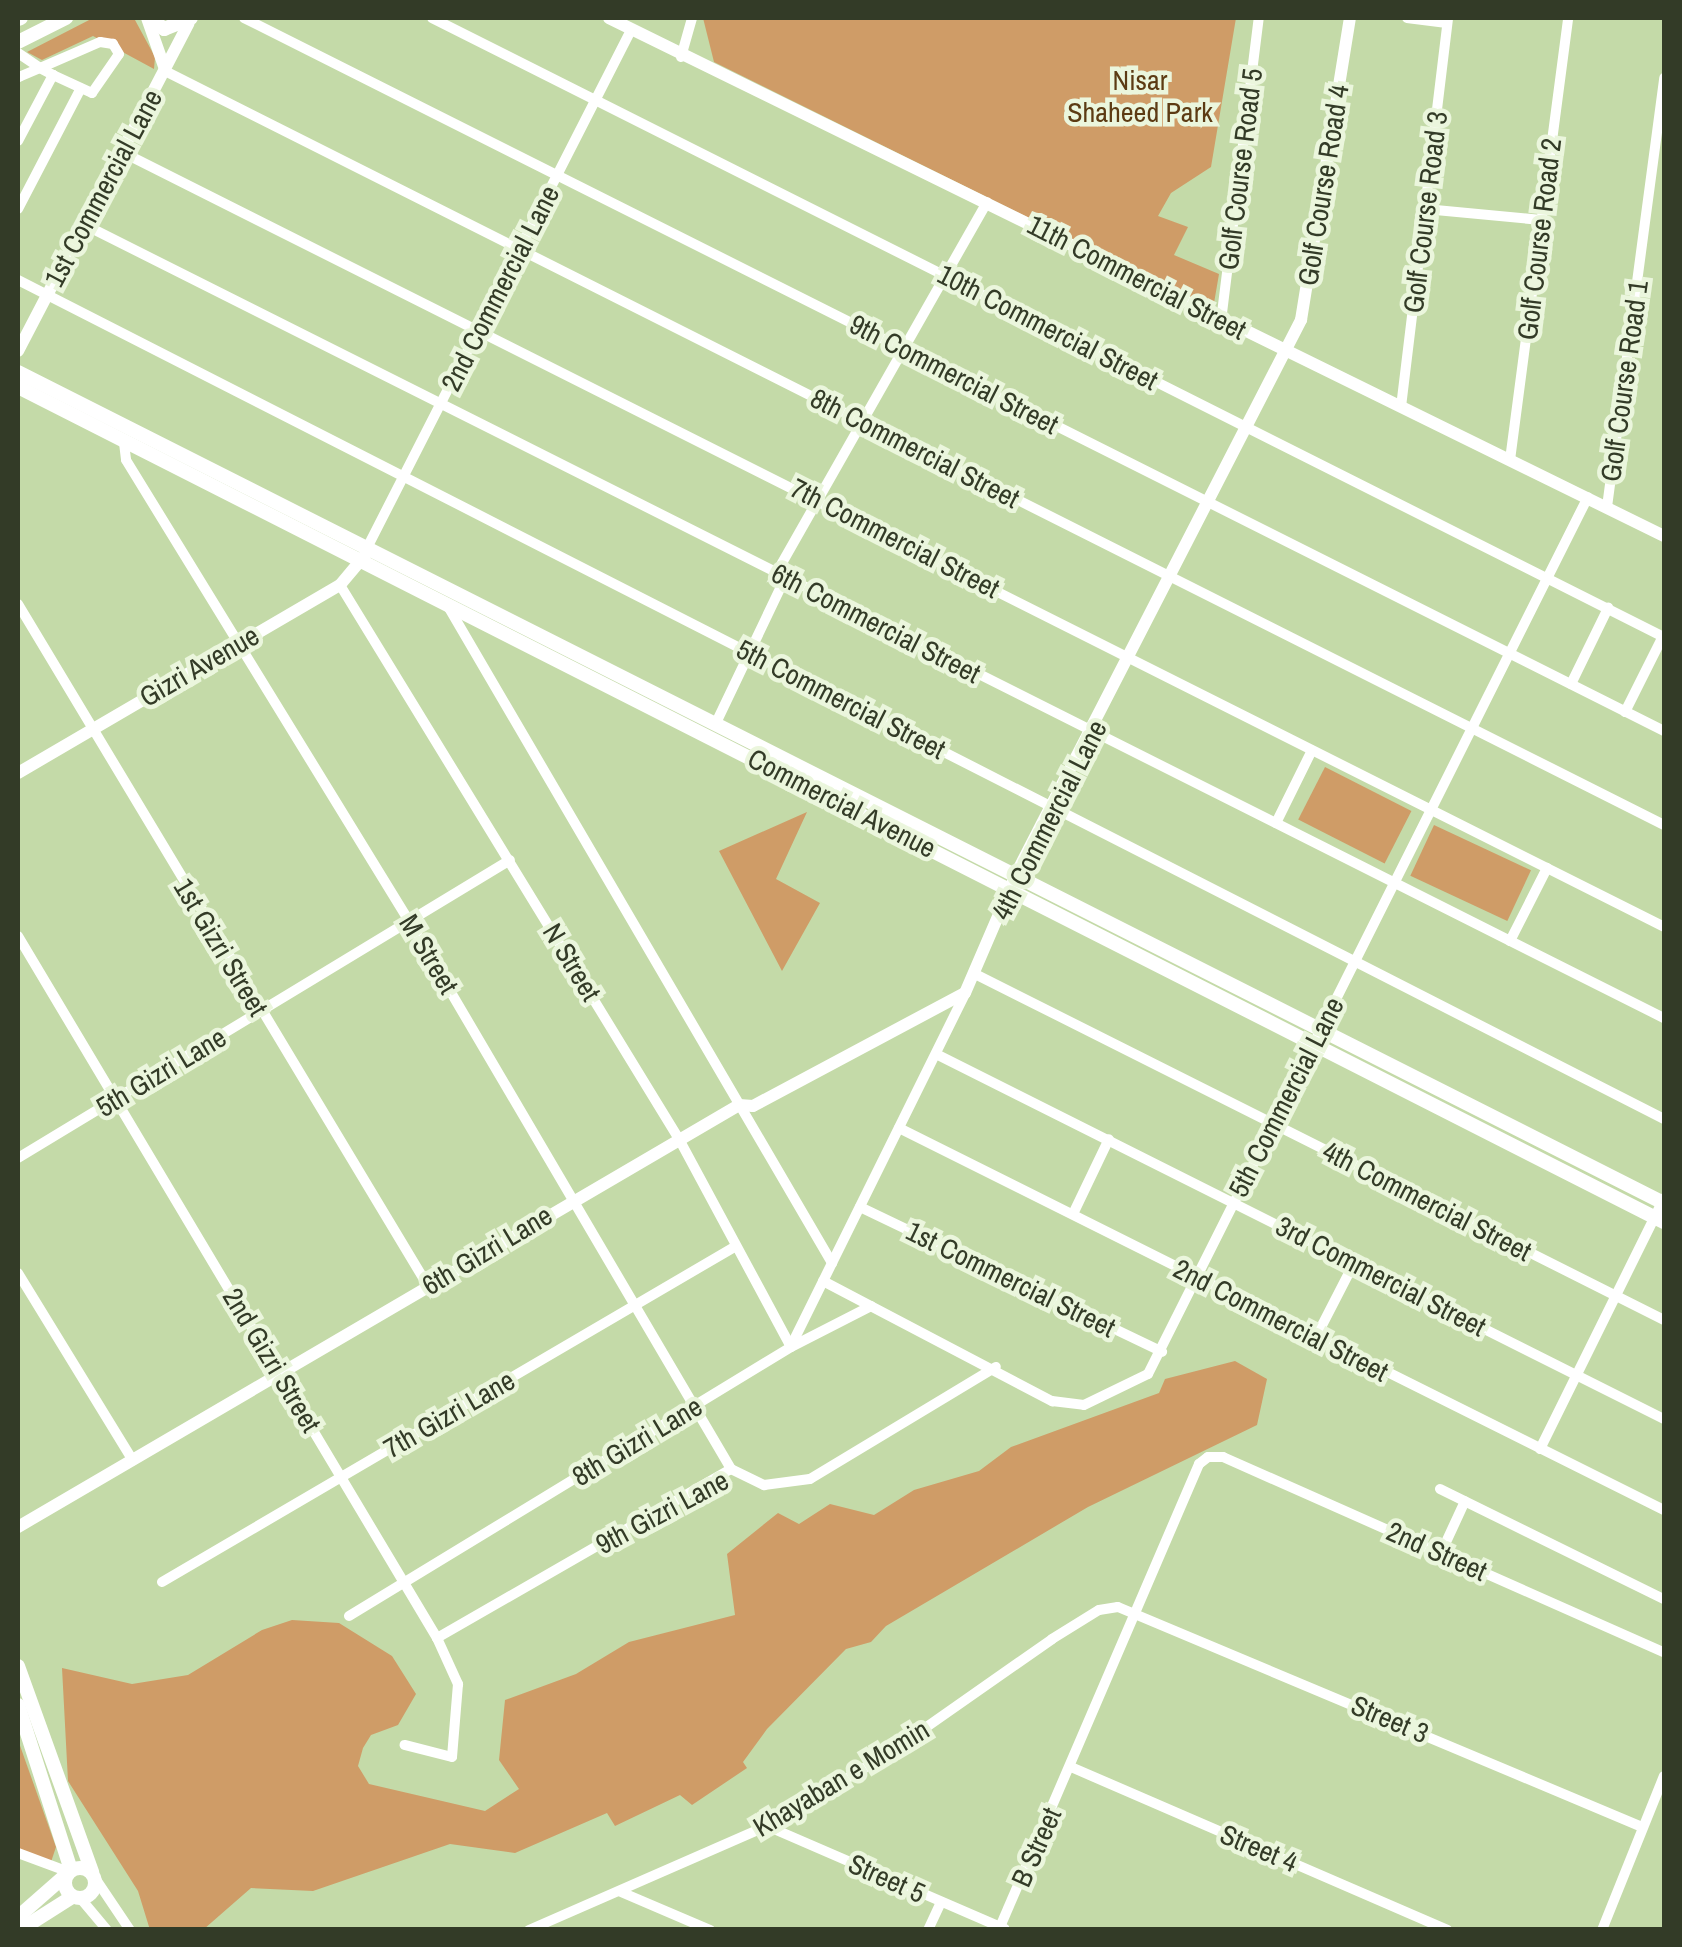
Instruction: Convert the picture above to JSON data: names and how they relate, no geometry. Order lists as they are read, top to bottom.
{
  "streets": {
    "main road": ["Commercial Avenue"],
    "street": [
      "Golf Course Road 5",
      "Golf Course Road 4",
      "1st Commercial Lane",
      "Golf Course Road 3",
      "Golf Course Road 2",
      "11th Commercial Street",
      "2nd Commercial Lane",
      "10th Commercial Street",
      "9th Commercial Street",
      "Golf Course Road 1",
      "8th Commercial Street",
      "7th Commercial Street",
      "6th Commercial Street",
      "Gizri Avenue",
      "5th Commercial Street",
      "4th Commercial Lane",
      "1st Gizri Street",
      "M Street",
      "N Street",
      "5th Gizri Lane",
      "5th Commercial Lane",
      "4th Commercial Street",
      "6th Gizri Lane",
      "3rd Commercial Street",
      "1st Commercial Street",
      "2nd Commercial Street",
      "2nd Gizri Street",
      "7th Gizri Lane",
      "8th Gizri Lane",
      "9th Gizri Lane",
      "2nd Street",
      "Street 3",
      "Khayaban e Momin",
      "B Street",
      "Street 4",
      "Street 5"
    ]
  },
  "crossings": [
    ["Golf Course Road 5", "11th Commercial Street"],
    ["Golf Course Road 4", "11th Commercial Street"],
    ["Golf Course Road 4", "4th Commercial Lane"],
    ["1st Commercial Lane", "8th Commercial Street"],
    ["1st Commercial Lane", "7th Commercial Street"],
    ["1st Commercial Lane", "6th Commercial Street"],
    ["1st Commercial Lane", "5th Commercial Street"],
    ["Golf Course Road 3", "11th Commercial Street"],
    ["Golf Course Road 2", "11th Commercial Street"],
    ["11th Commercial Street", "2nd Commercial Lane"],
    ["11th Commercial Street", "Golf Course Road 1"],
    ["11th Commercial Street", "4th Commercial Lane"],
    ["11th Commercial Street", "5th Commercial Lane"],
    ["2nd Commercial Lane", "10th Commercial Street"],
    ["2nd Commercial Lane", "9th Commercial Street"],
    ["2nd Commercial Lane", "8th Commercial Street"],
    ["2nd Commercial Lane", "7th Commercial Street"],
    ["2nd Commercial Lane", "6th Commercial Street"],
    ["2nd Commercial Lane", "Gizri Avenue"],
    ["2nd Commercial Lane", "5th Commercial Street"],
    ["2nd Commercial Lane", "Commercial Avenue"],
    ["10th Commercial Street", "4th Commercial Lane"],
    ["10th Commercial Street", "5th Commercial Lane"],
    ["9th Commercial Street", "4th Commercial Lane"],
    ["9th Commercial Street", "5th Commercial Lane"],
    ["8th Commercial Street", "4th Commercial Lane"],
    ["8th Commercial Street", "5th Commercial Lane"],
    ["7th Commercial Street", "4th Commercial Lane"],
    ["7th Commercial Street", "5th Commercial Lane"],
    ["6th Commercial Street", "4th Commercial Lane"],
    ["6th Commercial Street", "5th Commercial Lane"],
    ["Gizri Avenue", "Commercial Avenue"],
    ["Gizri Avenue", "1st Gizri Street"],
    ["Gizri Avenue", "M Street"],
    ["Gizri Avenue", "N Street"],
    ["5th Commercial Street", "4th Commercial Lane"],
    ["5th Commercial Street", "5th Commercial Lane"],
    ["Commercial Avenue", "4th Commercial Lane"],
    ["Commercial Avenue", "M Street"],
    ["Commercial Avenue", "5th Commercial Lane"],
    ["4th Commercial Lane", "N Street"],
    ["4th Commercial Lane", "5th Commercial Lane"],
    ["4th Commercial Lane", "4th Commercial Street"],
    ["4th Commercial Lane", "6th Gizri Lane"],
    ["4th Commercial Lane", "3rd Commercial Street"],
    ["4th Commercial Lane", "1st Commercial Street"],
    ["4th Commercial Lane", "2nd Commercial Street"],
    ["4th Commercial Lane", "8th Gizri Lane"],
    ["1st Gizri Street", "5th Gizri Lane"],
    ["1st Gizri Street", "6th Gizri Lane"],
    ["M Street", "5th Gizri Lane"],
    ["M Street", "6th Gizri Lane"],
    ["M Street", "7th Gizri Lane"],
    ["M Street", "8th Gizri Lane"],
    ["M Street", "9th Gizri Lane"],
    ["N Street", "5th Gizri Lane"],
    ["N Street", "6th Gizri Lane"],
    ["N Street", "7th Gizri Lane"],
    ["N Street", "8th Gizri Lane"],
    ["5th Gizri Lane", "2nd Gizri Street"],
    ["5th Commercial Lane", "4th Commercial Street"],
    ["5th Commercial Lane", "3rd Commercial Street"],
    ["5th Commercial Lane", "1st Commercial Street"],
    ["5th Commercial Lane", "2nd Commercial Street"],
    ["5th Commercial Lane", "8th Gizri Lane"],
    ["5th Commercial Lane", "9th Gizri Lane"],
    ["6th Gizri Lane", "2nd Gizri Street"],
    ["2nd Gizri Street", "7th Gizri Lane"],
    ["2nd Gizri Street", "8th Gizri Lane"],
    ["2nd Gizri Street", "9th Gizri Lane"],
    ["2nd Street", "Street 3"],
    ["2nd Street", "Khayaban e Momin"],
    ["2nd Street", "B Street"],
    ["Street 3", "Khayaban e Momin"],
    ["Street 3", "B Street"],
    ["Khayaban e Momin", "B Street"],
    ["Khayaban e Momin", "Street 5"],
    ["B Street", "Street 4"],
    ["B Street", "Street 5"]
  ],
  "parks": ["Nisar Shaheed Park"]
}
